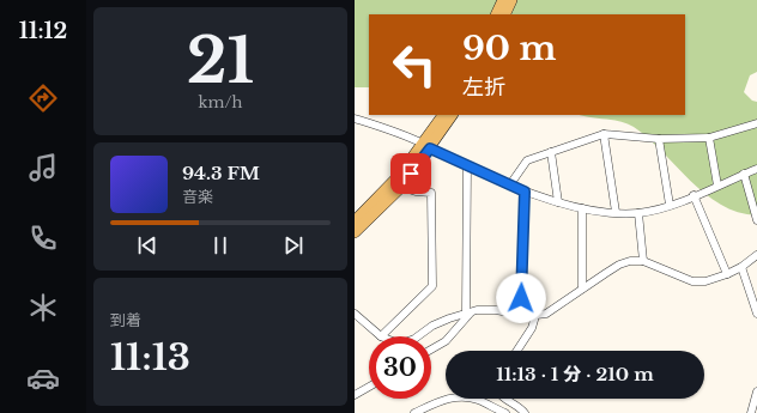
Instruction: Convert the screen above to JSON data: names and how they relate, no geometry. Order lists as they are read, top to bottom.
{
  "page": {
    "tabs": "11:12",
    "tile": [
      ["21", "km/h"],
      ["到着", "11:13"]
    ],
    "turn": ["90 m", "左折"],
    "song": ["94.3 FM", "音楽"],
    "limit": "30",
    "trip": "11:13 · 1 分 · 210 m"
  }
}
